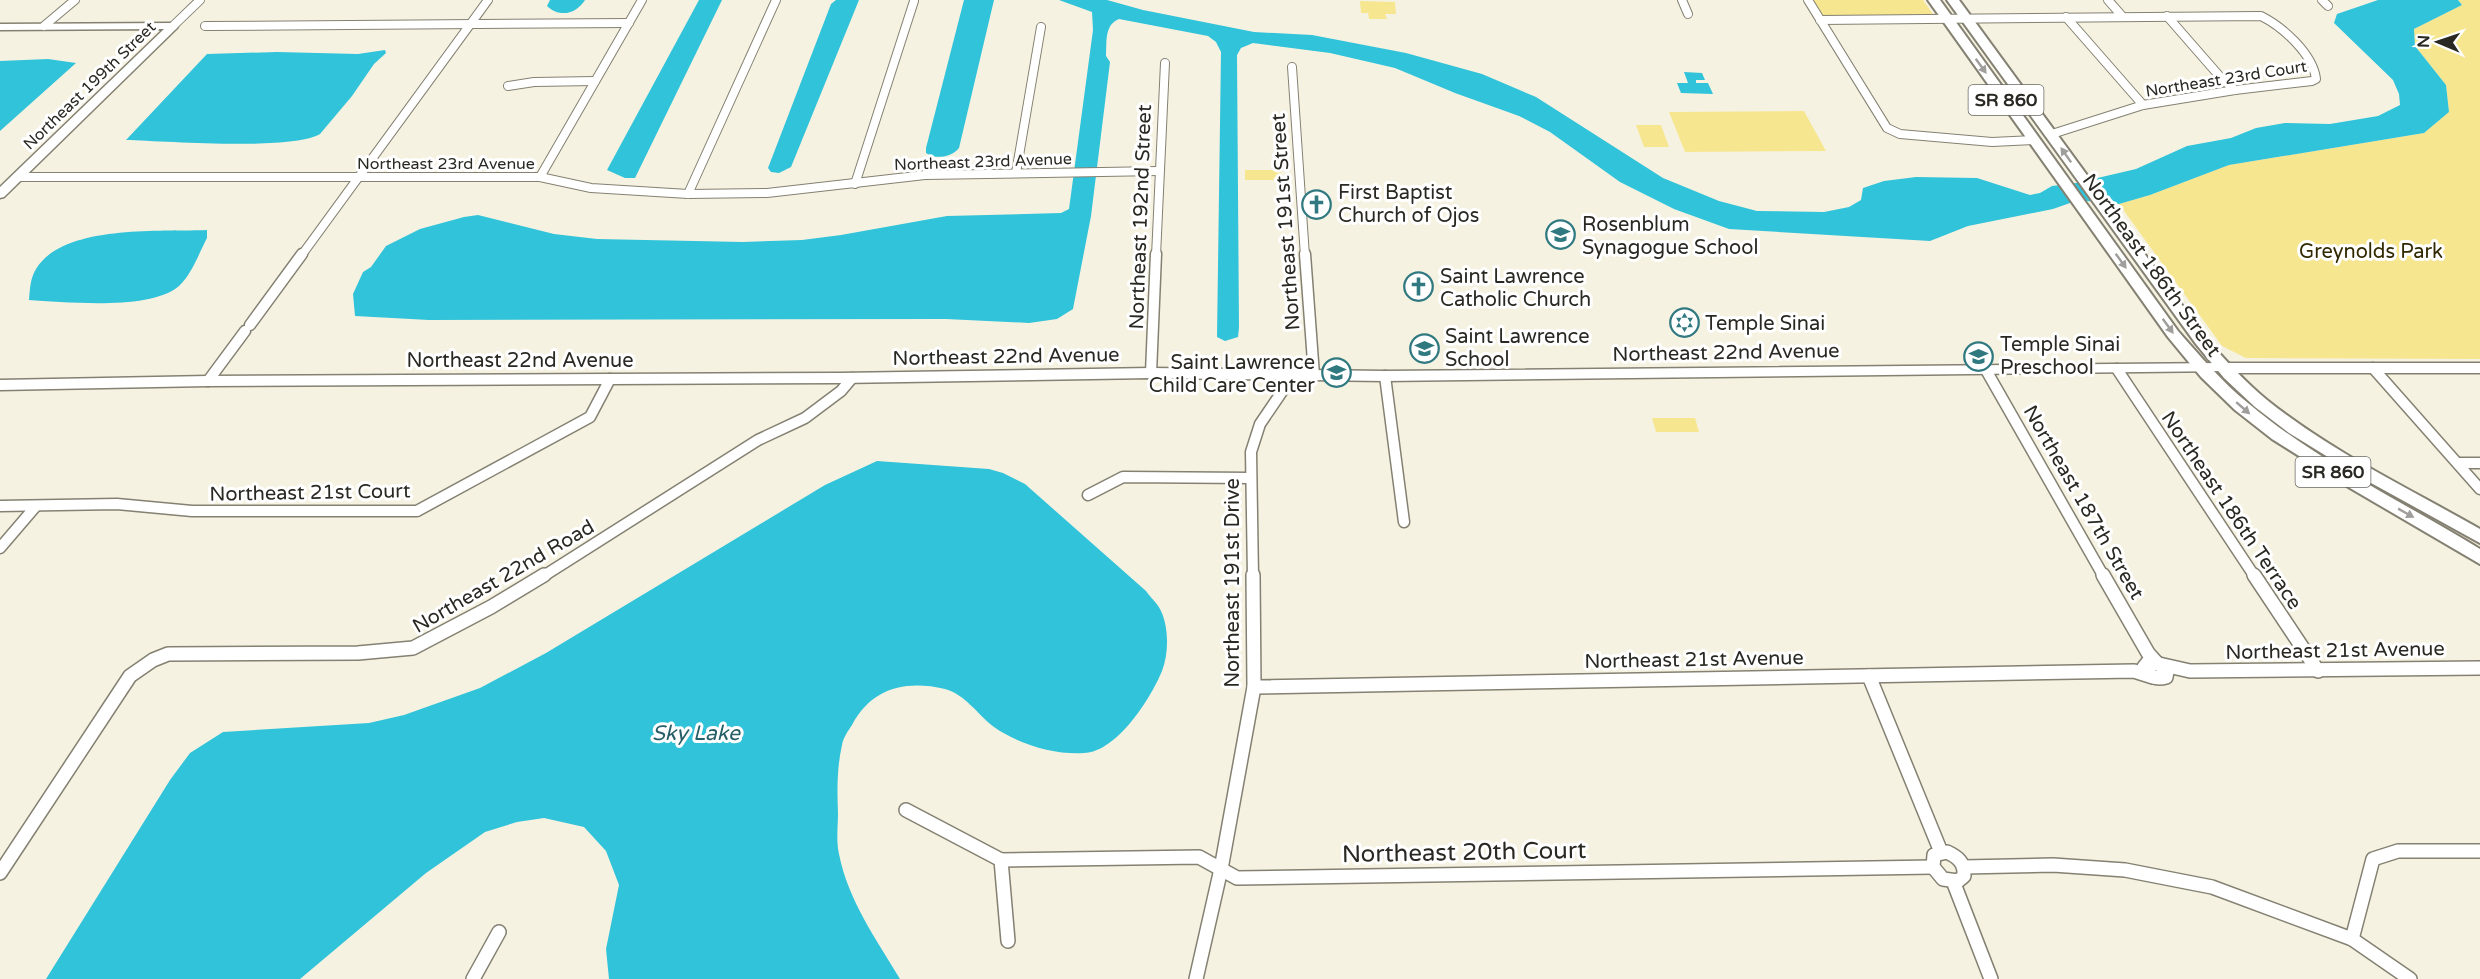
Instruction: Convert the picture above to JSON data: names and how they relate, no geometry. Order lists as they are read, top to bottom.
{
  "streets": {
    "main road": ["SR 860", "Northeast 186th Street"],
    "street": [
      "Northeast 23rd Court",
      "Northeast 199th Street",
      "Northeast 23rd Avenue",
      "Northeast 192nd Street",
      "Northeast 191st Street",
      "Northeast 22nd Avenue",
      "Northeast 21st Court",
      "Northeast 187th Street",
      "Northeast 186th Terrace",
      "Northeast 22nd Road",
      "Northeast 191st Drive",
      "Northeast 21st Avenue",
      "Northeast 20th Court"
    ]
  },
  "crossings": [
    ["Northeast 23rd Court", "Northeast 186th Street"],
    ["Northeast 199th Street", "Northeast 23rd Avenue"],
    ["Northeast 23rd Avenue", "Northeast 192nd Street"],
    ["Northeast 192nd Street", "Northeast 22nd Avenue"],
    ["Northeast 191st Street", "Northeast 22nd Avenue"],
    ["Northeast 186th Street", "Northeast 22nd Avenue"],
    ["Northeast 22nd Avenue", "Northeast 21st Court"],
    ["Northeast 22nd Avenue", "Northeast 187th Street"],
    ["Northeast 22nd Avenue", "Northeast 186th Terrace"],
    ["Northeast 22nd Avenue", "Northeast 22nd Road"],
    ["Northeast 22nd Avenue", "Northeast 191st Drive"],
    ["Northeast 187th Street", "Northeast 21st Avenue"],
    ["Northeast 186th Terrace", "Northeast 21st Avenue"],
    ["Northeast 191st Drive", "Northeast 21st Avenue"],
    ["Northeast 191st Drive", "Northeast 20th Court"]
  ],
  "water": ["Sky Lake"],
  "parks": ["Greynolds Park"],
  "places": {
    "church": ["First Baptist Church of Ojos", "Saint Lawrence Catholic Church"],
    "school or university": [
      "Rosenblum Synagogue School",
      "Saint Lawrence School",
      "Temple Sinai Preschool",
      "Saint Lawrence Child Care Center"
    ],
    "synagogue": ["Temple Sinai"]
  },
  "north": "left"
}
